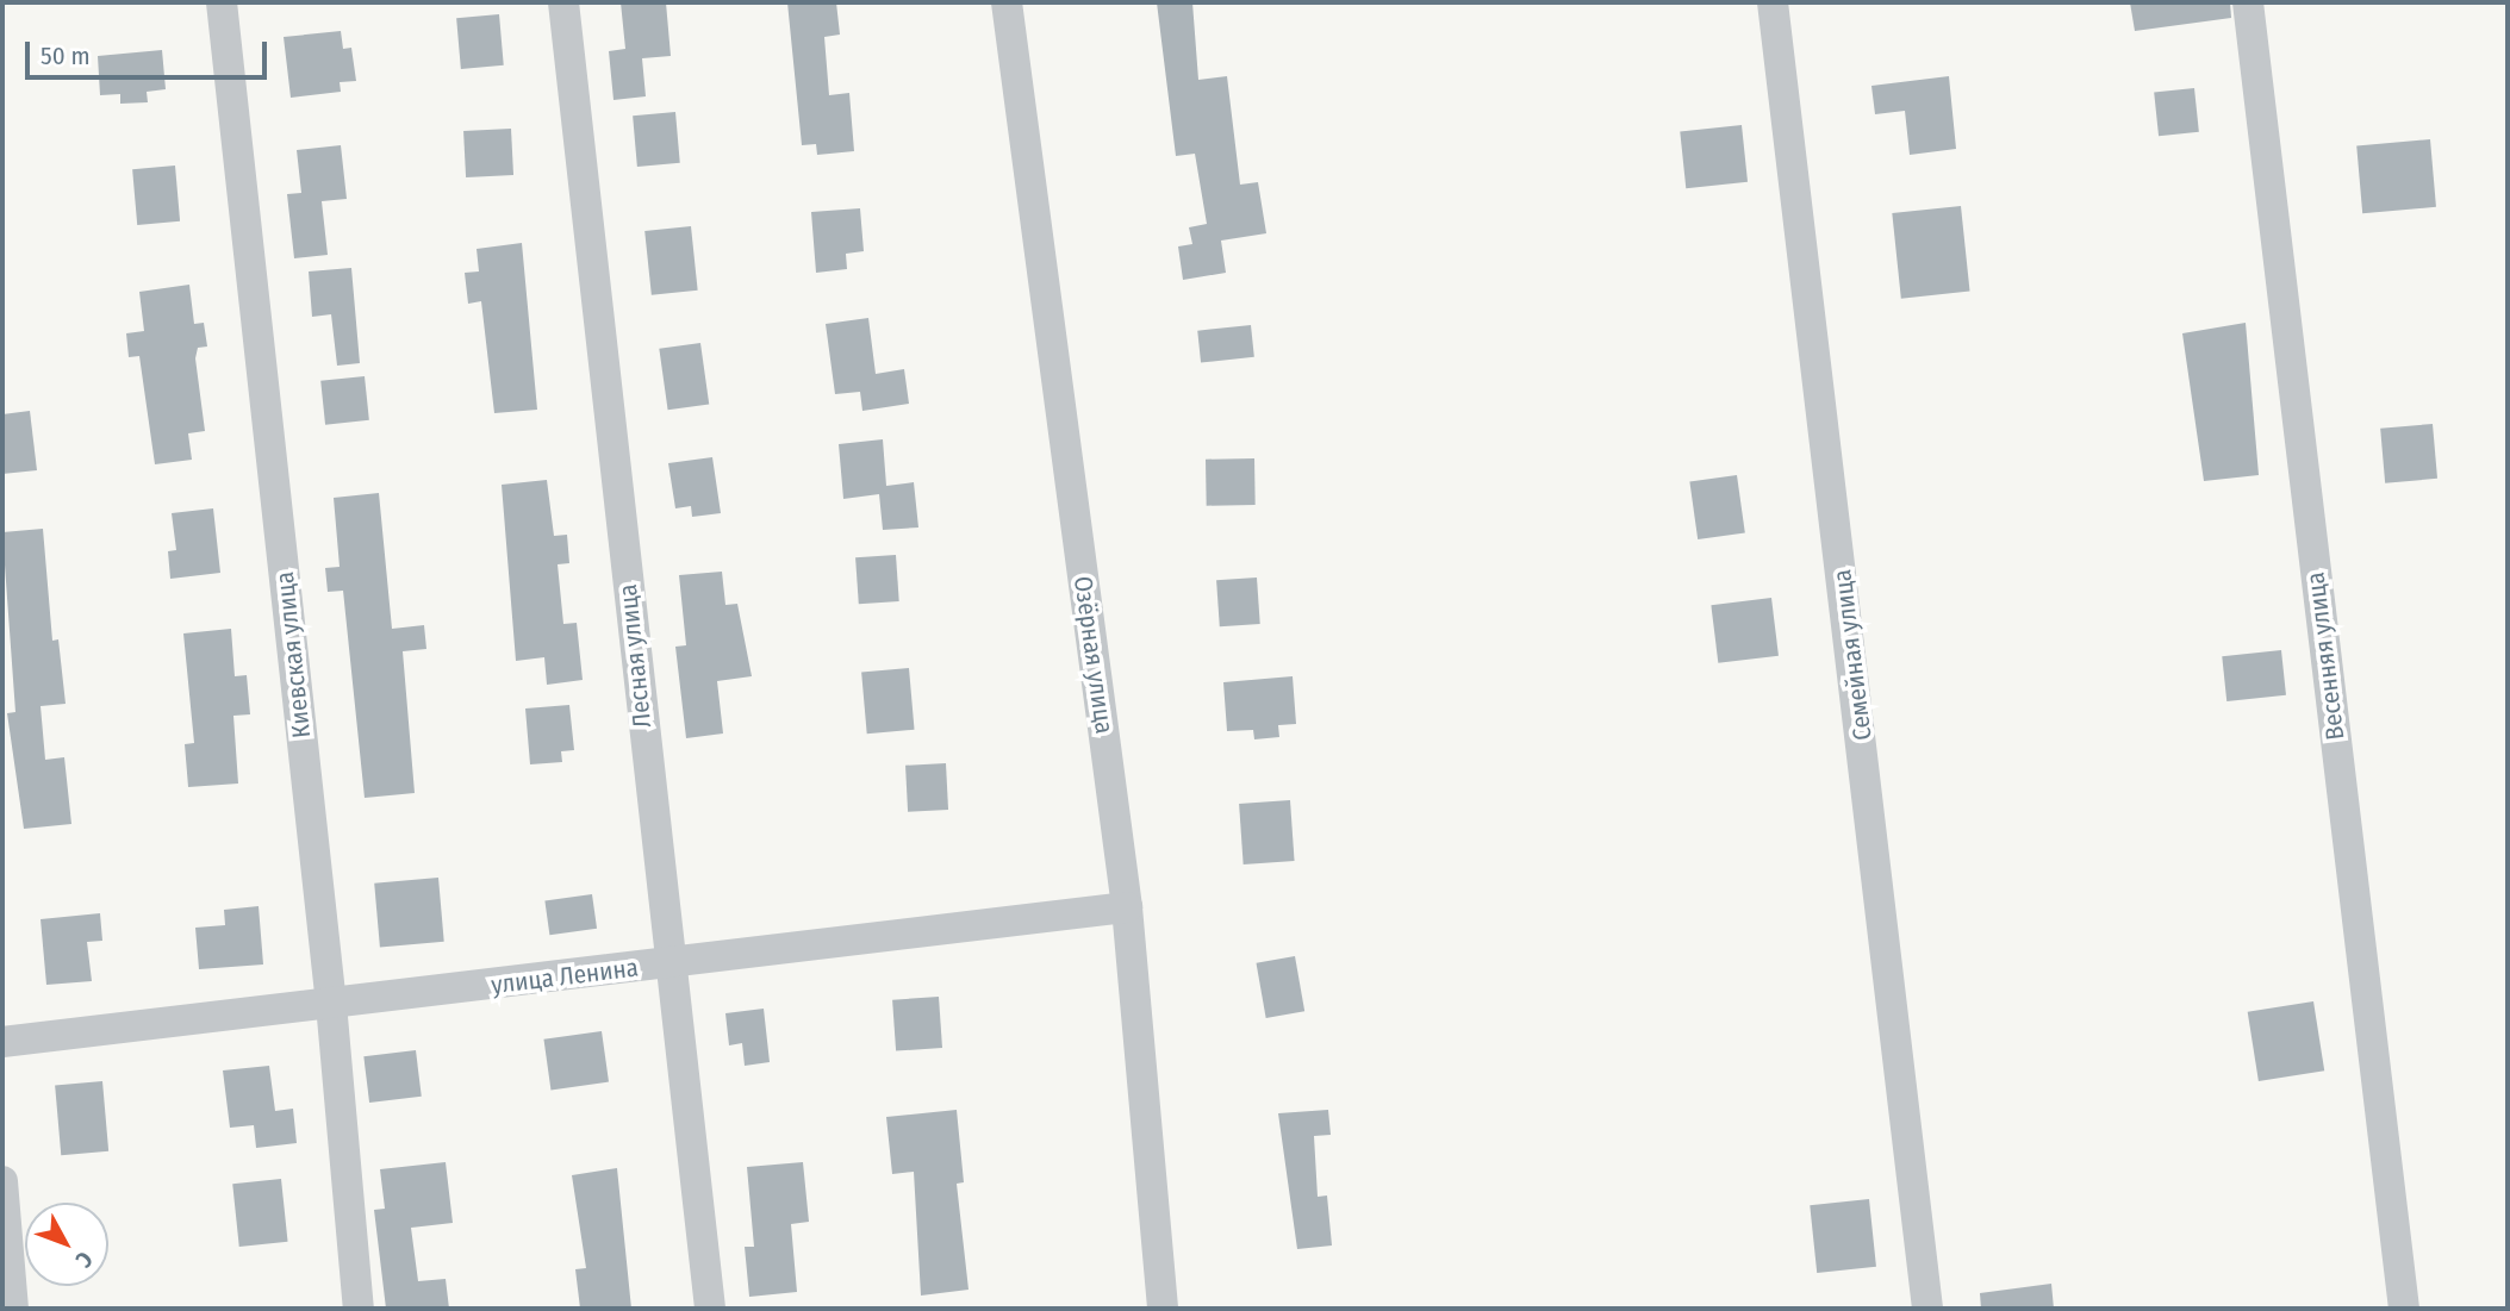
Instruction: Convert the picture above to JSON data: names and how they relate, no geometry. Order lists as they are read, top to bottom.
{
  "streets": {
    "street": [
      "Киевская улица",
      "Озёрная улица",
      "Семейная улица",
      "Лесная улица",
      "Весенняя улица",
      "улица Ленина"
    ]
  },
  "crossings": [
    ["Киевская улица", "улица Ленина"],
    ["Озёрная улица", "улица Ленина"],
    ["Лесная улица", "улица Ленина"]
  ],
  "scale_bar": "50 m",
  "north": "bottom right"
}
